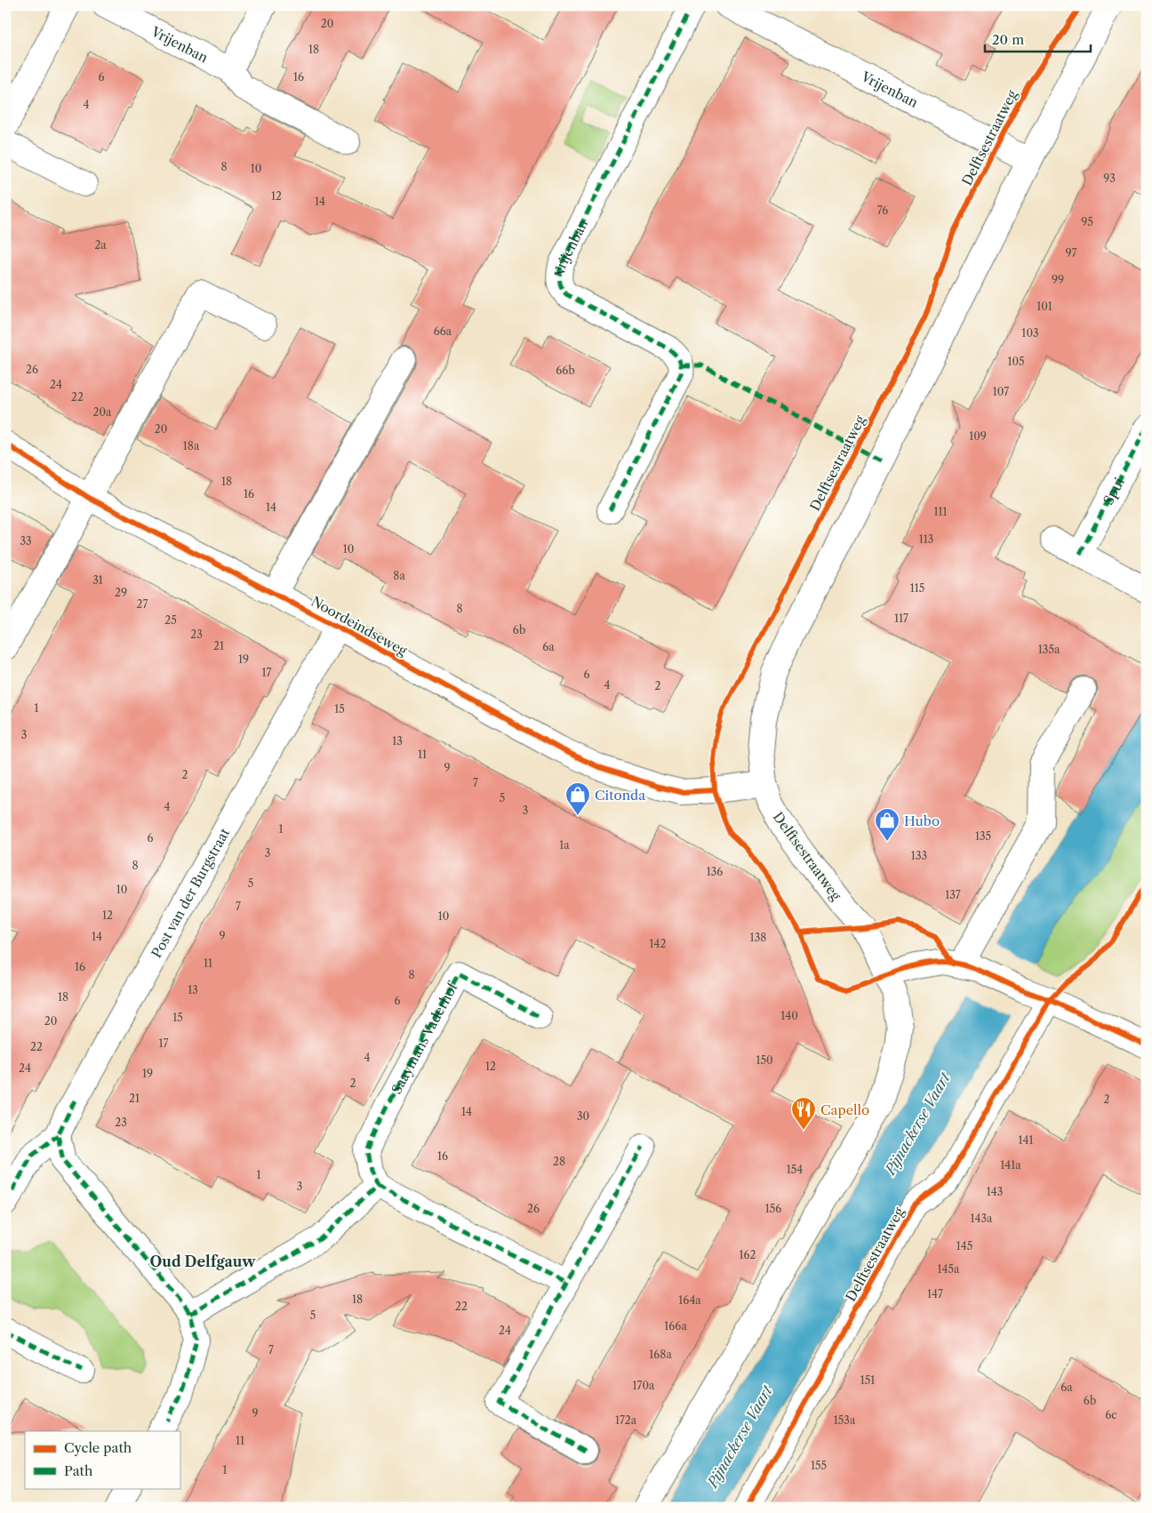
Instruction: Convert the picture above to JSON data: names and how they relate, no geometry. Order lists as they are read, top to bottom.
{
  "streets": {
    "street": [
      "Vrijenban",
      "Delftsestraatweg",
      "Spui",
      "Noordeindseweg",
      "Post van der Burgstraat",
      "Saaymans Vaderhof"
    ]
  },
  "crossings": [
    ["Vrijenban", "Delftsestraatweg"],
    ["Delftsestraatweg", "Noordeindseweg"],
    ["Noordeindseweg", "Post van der Burgstraat"]
  ],
  "districts": ["Oud Delfgauw"],
  "water": ["Pijnackerse Vaart"],
  "places": {
    "shop": ["Citonda", "Hubo"],
    "restaurant": ["Capello"]
  },
  "house_numbers": [
    "20",
    "18",
    "6",
    "16",
    "4",
    "8",
    "10",
    "93",
    "12",
    "14",
    "76",
    "95",
    "2a",
    "97",
    "99",
    "101",
    "66a",
    "103",
    "105",
    "26",
    "66b",
    "24",
    "107",
    "22",
    "20a",
    "20",
    "109",
    "18a",
    "18",
    "16",
    "14",
    "111",
    "113",
    "33",
    "10",
    "8a",
    "31",
    "115",
    "29",
    "27",
    "8",
    "117",
    "25",
    "6b",
    "23",
    "21",
    "6a",
    "135a",
    "19",
    "17",
    "6",
    "4",
    "2",
    "1",
    "15",
    "3",
    "13",
    "11",
    "9",
    "2",
    "7",
    "5",
    "4",
    "3",
    "1",
    "135",
    "6",
    "1a",
    "3",
    "133",
    "8",
    "136",
    "5",
    "10",
    "137",
    "7",
    "12",
    "10",
    "9",
    "14",
    "138",
    "142",
    "11",
    "16",
    "8",
    "13",
    "18",
    "6",
    "140",
    "15",
    "20",
    "17",
    "22",
    "4",
    "150",
    "12",
    "24",
    "19",
    "2",
    "21",
    "2",
    "14",
    "30",
    "23",
    "141",
    "16",
    "28",
    "141a",
    "154",
    "1",
    "3",
    "143",
    "26",
    "156",
    "143a",
    "145",
    "162",
    "145a",
    "147",
    "18",
    "164a",
    "22",
    "5",
    "166a",
    "24",
    "7",
    "168a",
    "151",
    "170a",
    "6a",
    "6b",
    "9",
    "6c",
    "172a",
    "153a",
    "11",
    "155",
    "1"
  ],
  "legend": ["Cycle path", "Path"],
  "scale_bar": "20 m"
}
